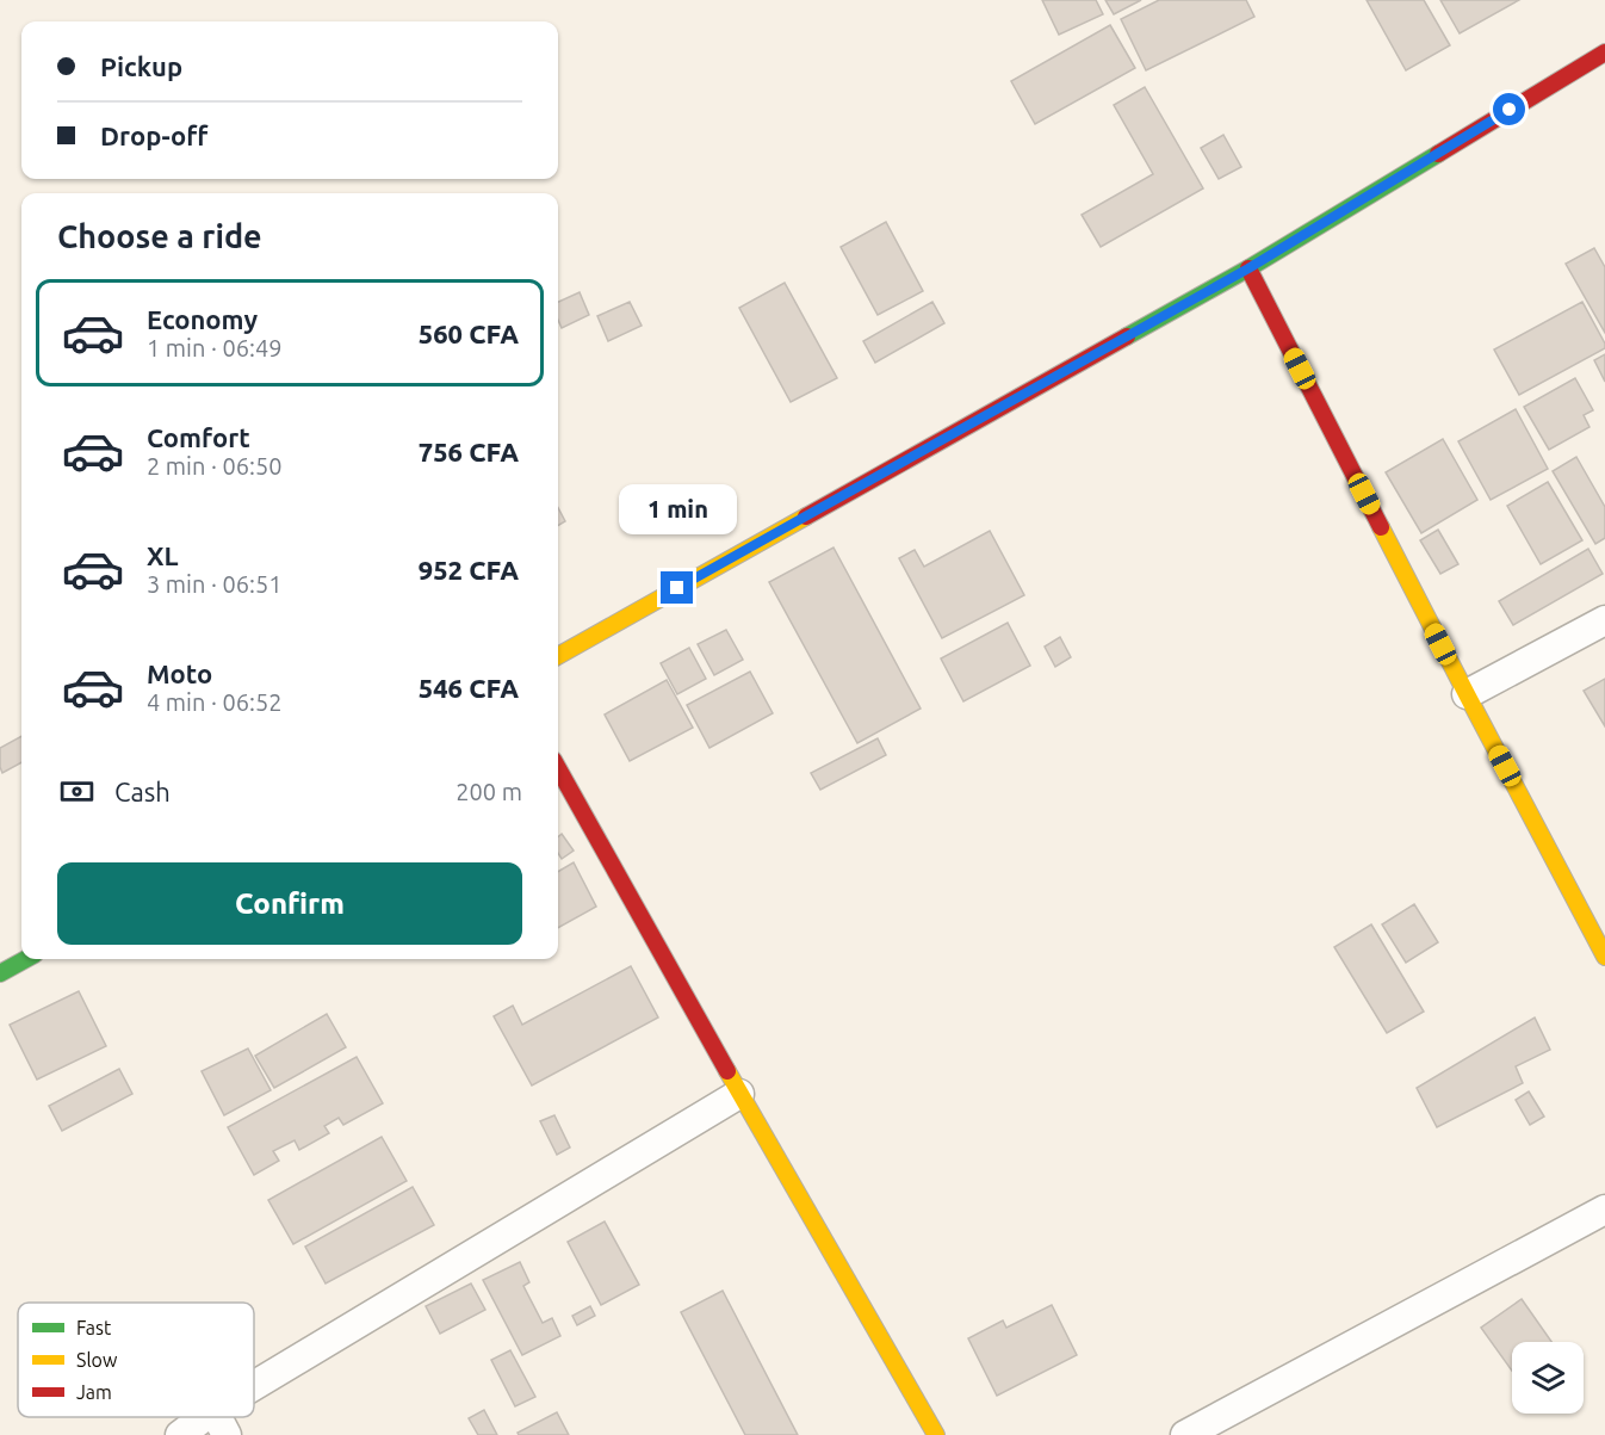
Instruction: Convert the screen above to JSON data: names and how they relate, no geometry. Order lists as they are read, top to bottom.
{
  "legend": ["Fast", "Slow", "Jam"],
  "page": {
    "banner": ["Pickup", "Drop-off"],
    "heading": "Choose a ride",
    "list": [
      {
        "name": "Economy",
        "note": "1 min · 06:49",
        "value": "560 CFA"
      },
      {
        "name": "Comfort",
        "note": "2 min · 06:50",
        "value": "756 CFA"
      },
      {
        "name": "XL",
        "note": "3 min · 06:51",
        "value": "952 CFA"
      },
      {
        "name": "Moto",
        "note": "4 min · 06:52",
        "value": "546 CFA"
      }
    ],
    "bubble": "1 min",
    "pay": ["Cash", "200 m"],
    "buttons": "Confirm"
  }
}
